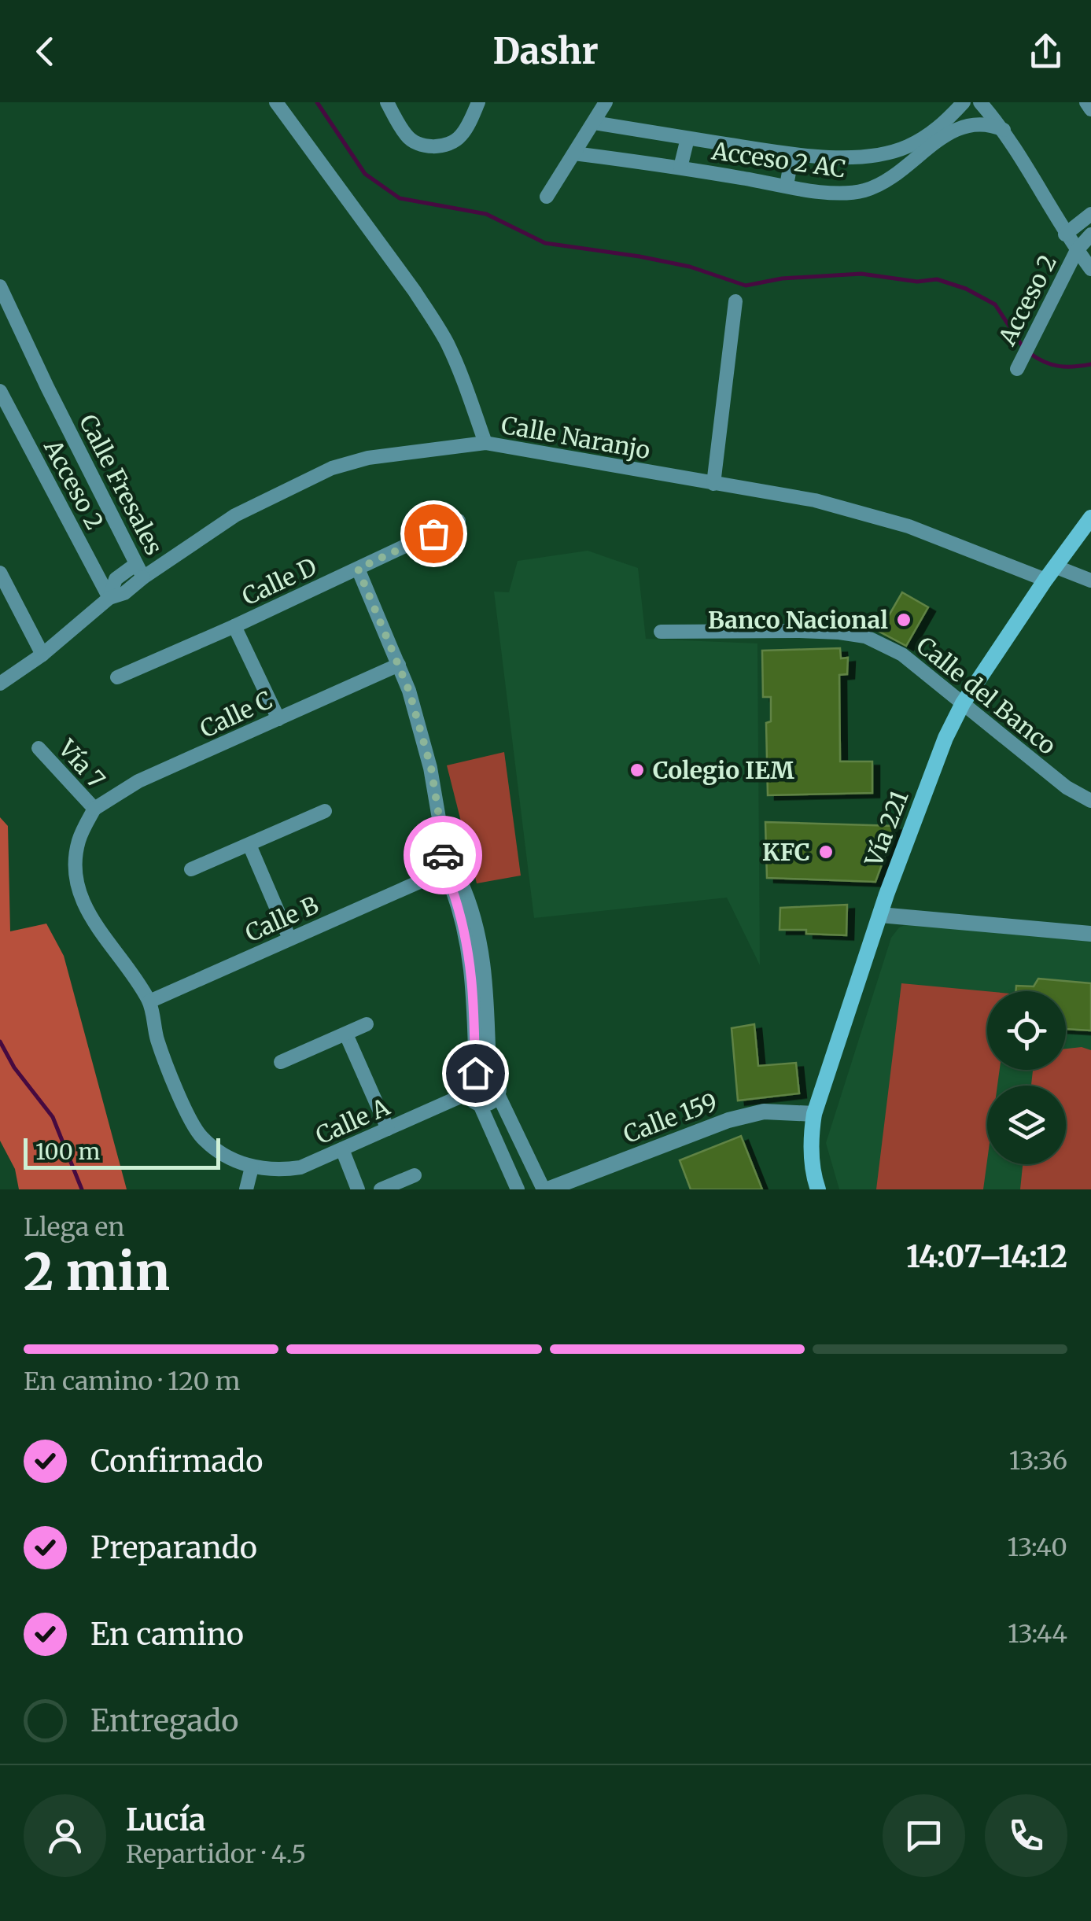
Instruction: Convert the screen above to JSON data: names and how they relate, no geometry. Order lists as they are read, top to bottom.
{
  "streets": {
    "main road": ["Vía 221"],
    "street": [
      "Acceso 2 AC",
      "Acceso 2",
      "Calle Naranjo",
      "Calle Fresales",
      "Calle D",
      "Calle del Banco",
      "Calle C",
      "Vía 7",
      "Calle B",
      "Calle 159",
      "Calle A"
    ]
  },
  "crossings": [
    ["Calle Naranjo", "Calle Fresales"],
    ["Calle Naranjo", "Vía 221"],
    ["Calle del Banco", "Vía 221"],
    ["Calle C", "Vía 7"],
    ["Vía 221", "Calle 159"]
  ],
  "places": ["Banco Nacional", "Colegio IEM", "KFC"],
  "scale_bar": "100 m",
  "page": {
    "header": "Dashr",
    "scale": "100 m",
    "heading": ["2 min", "Llega en", "14:07–14:12"],
    "panel": ["Lucía", "Repartidor · 4.5"],
    "bar": "En camino · 120 m",
    "list": [
      ["Confirmado", "13:36"],
      ["Preparando", "13:40"],
      ["En camino", "13:44"],
      "Entregado"
    ]
  }
}
